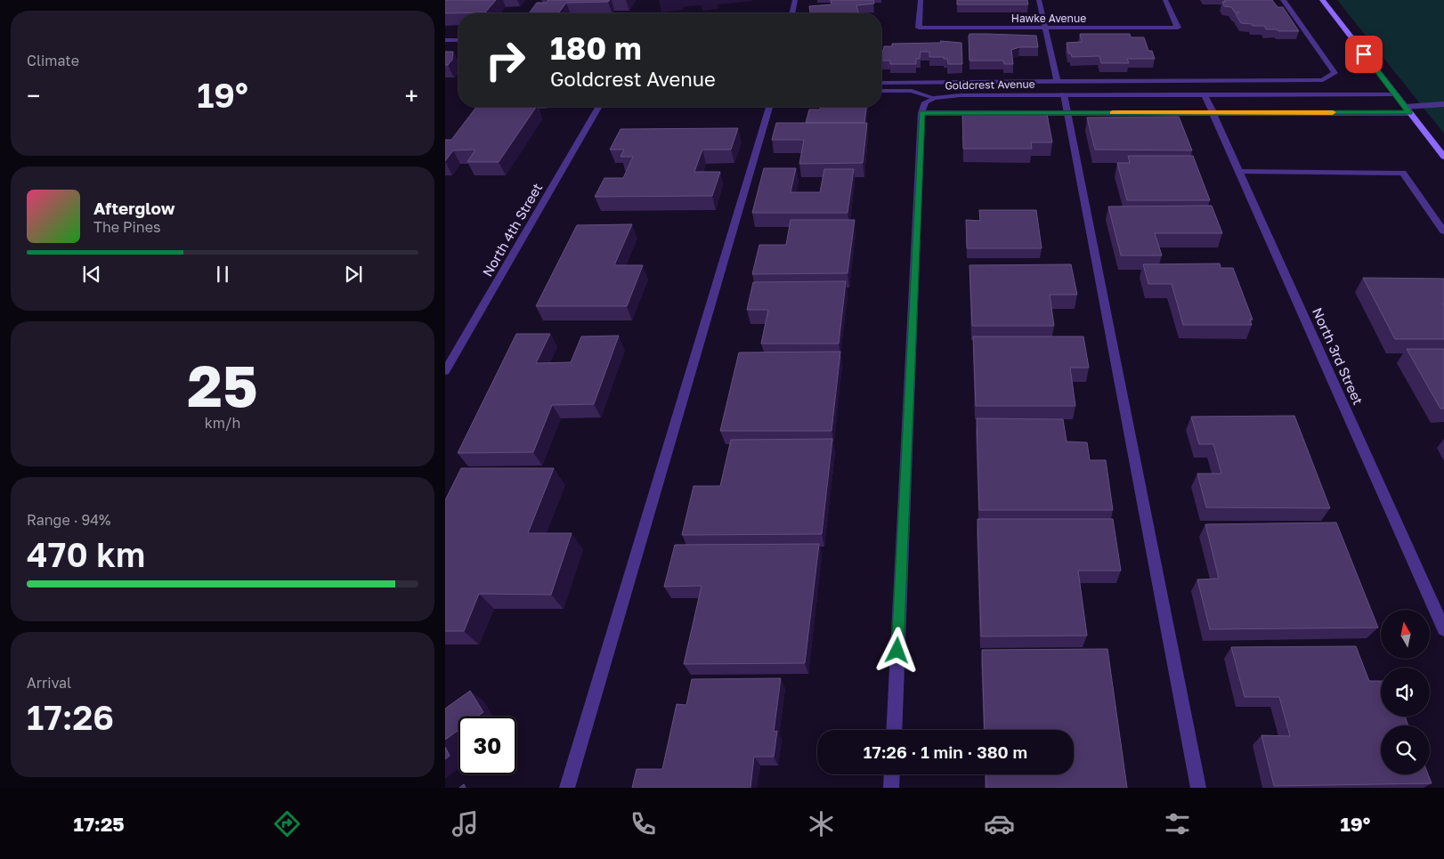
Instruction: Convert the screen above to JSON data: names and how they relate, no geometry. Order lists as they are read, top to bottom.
{
  "streets": {
    "street": [
      "Hawke Avenue",
      "Goldcrest Avenue",
      "North 4th Street",
      "North 3rd Street"
    ]
  },
  "crossings": [
    ["Goldcrest Avenue", "North 3rd Street"]
  ],
  "north": "top",
  "page": {
    "tile": [
      "Climate",
      ["25", "km/h"],
      ["Range · 94%", "470 km"],
      ["Arrival", "17:26"]
    ],
    "turn": ["180 m", "Goldcrest Avenue"],
    "heat": ["−", "19°", "+"],
    "song": ["Afterglow", "The Pines"],
    "limit": "30",
    "trip": "17:26 · 1 min · 380 m",
    "tabs": ["17:25", "19°"]
  }
}
